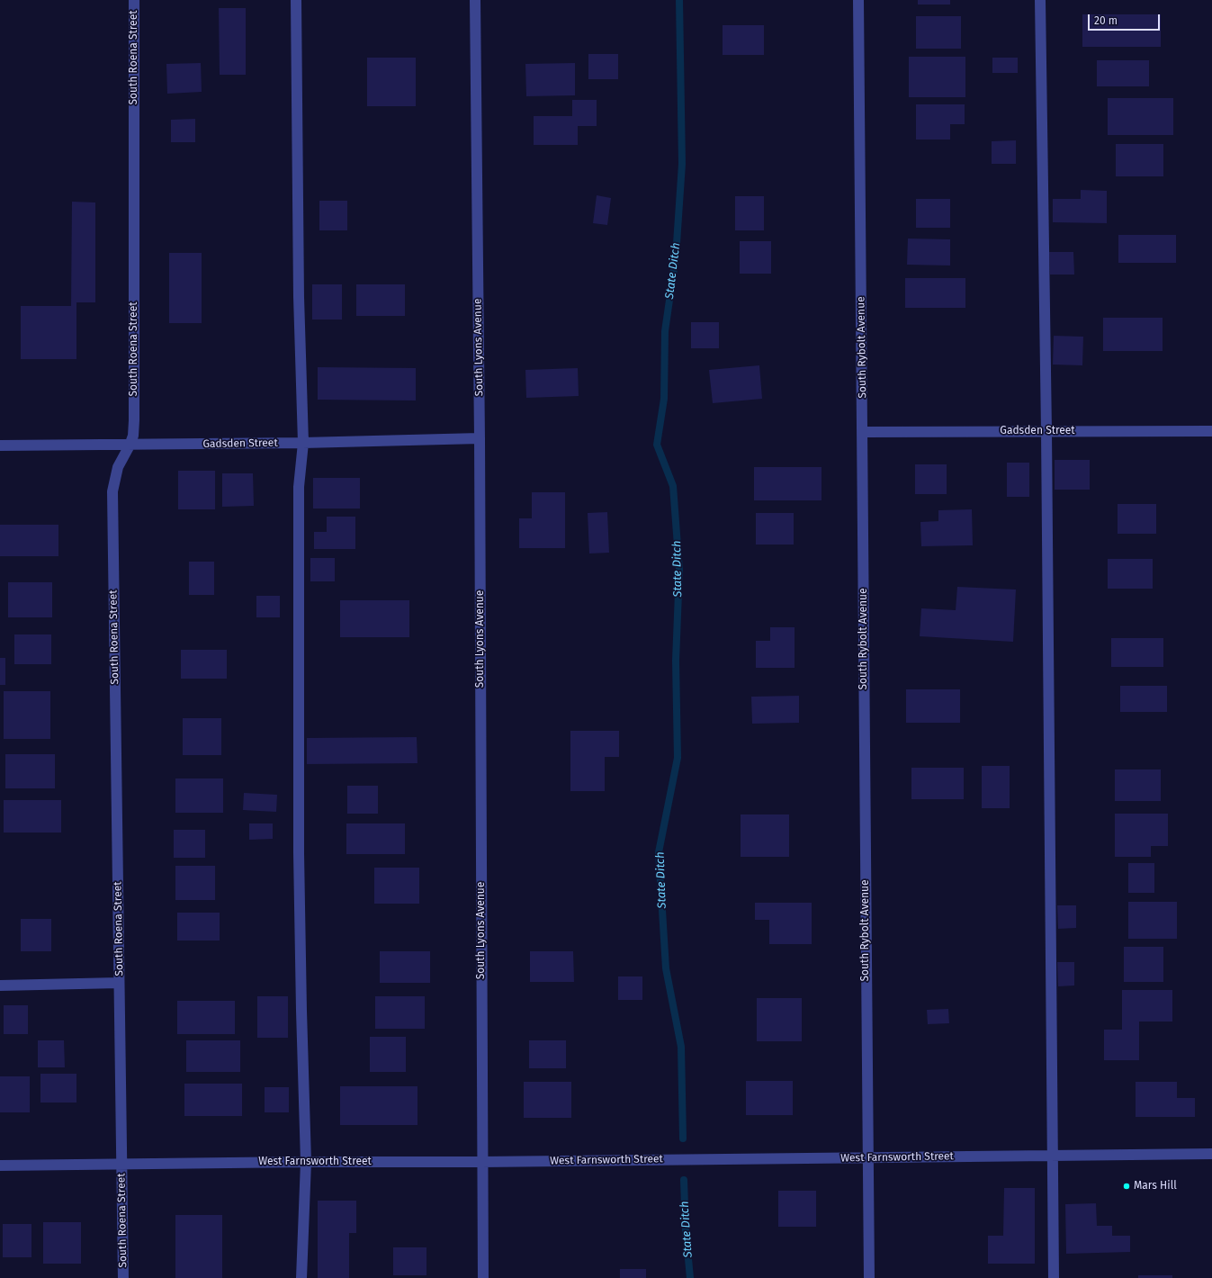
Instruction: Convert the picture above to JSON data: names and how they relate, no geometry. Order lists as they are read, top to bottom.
{
  "streets": {
    "street": [
      "South Roena Street",
      "South Lyons Avenue",
      "South Rybolt Avenue",
      "Gadsden Street",
      "West Farnsworth Street"
    ]
  },
  "crossings": [
    ["South Roena Street", "Gadsden Street"],
    ["South Roena Street", "West Farnsworth Street"],
    ["South Lyons Avenue", "Gadsden Street"],
    ["South Lyons Avenue", "West Farnsworth Street"],
    ["South Rybolt Avenue", "Gadsden Street"],
    ["South Rybolt Avenue", "West Farnsworth Street"]
  ],
  "water": ["State Ditch"],
  "places": ["Mars Hill"],
  "scale_bar": "20 m"
}
